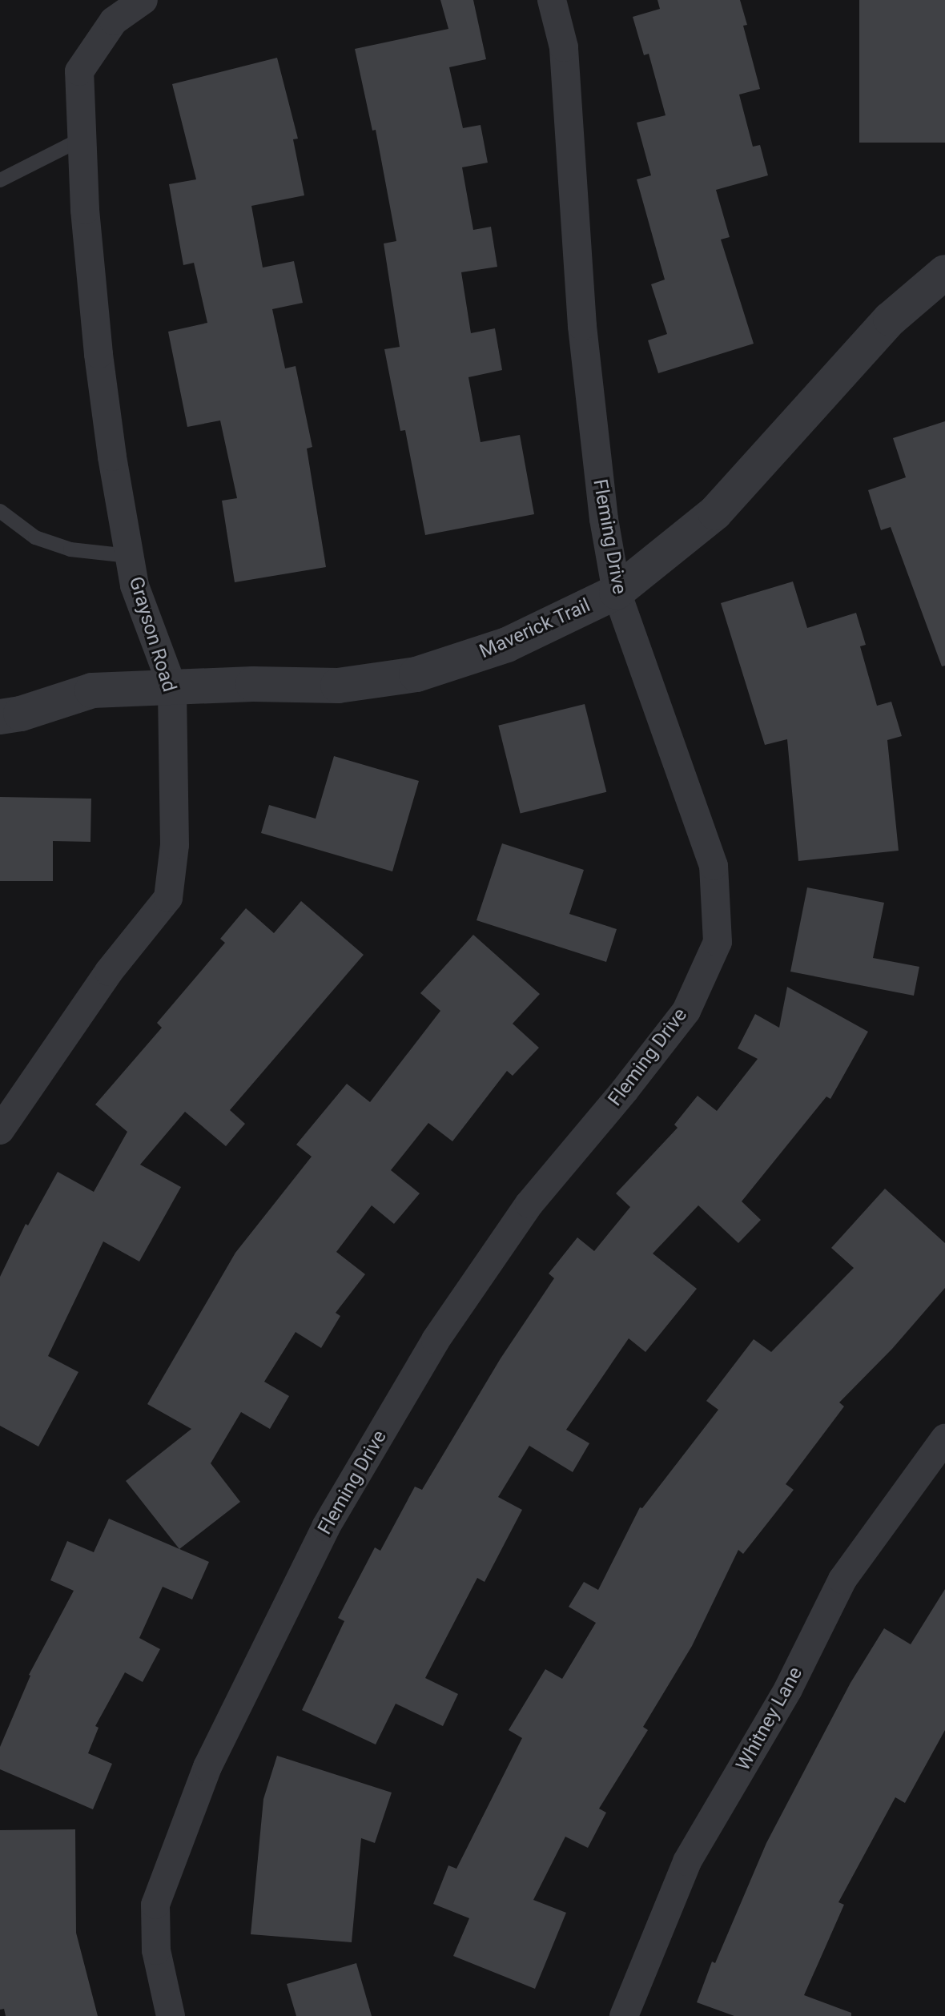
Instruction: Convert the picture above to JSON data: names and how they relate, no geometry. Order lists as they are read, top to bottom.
{
  "streets": {
    "street": [
      "Fleming Drive",
      "Maverick Trail",
      "Grayson Road",
      "Whitney Lane"
    ]
  },
  "crossings": [
    ["Fleming Drive", "Maverick Trail"],
    ["Maverick Trail", "Grayson Road"]
  ]
}
